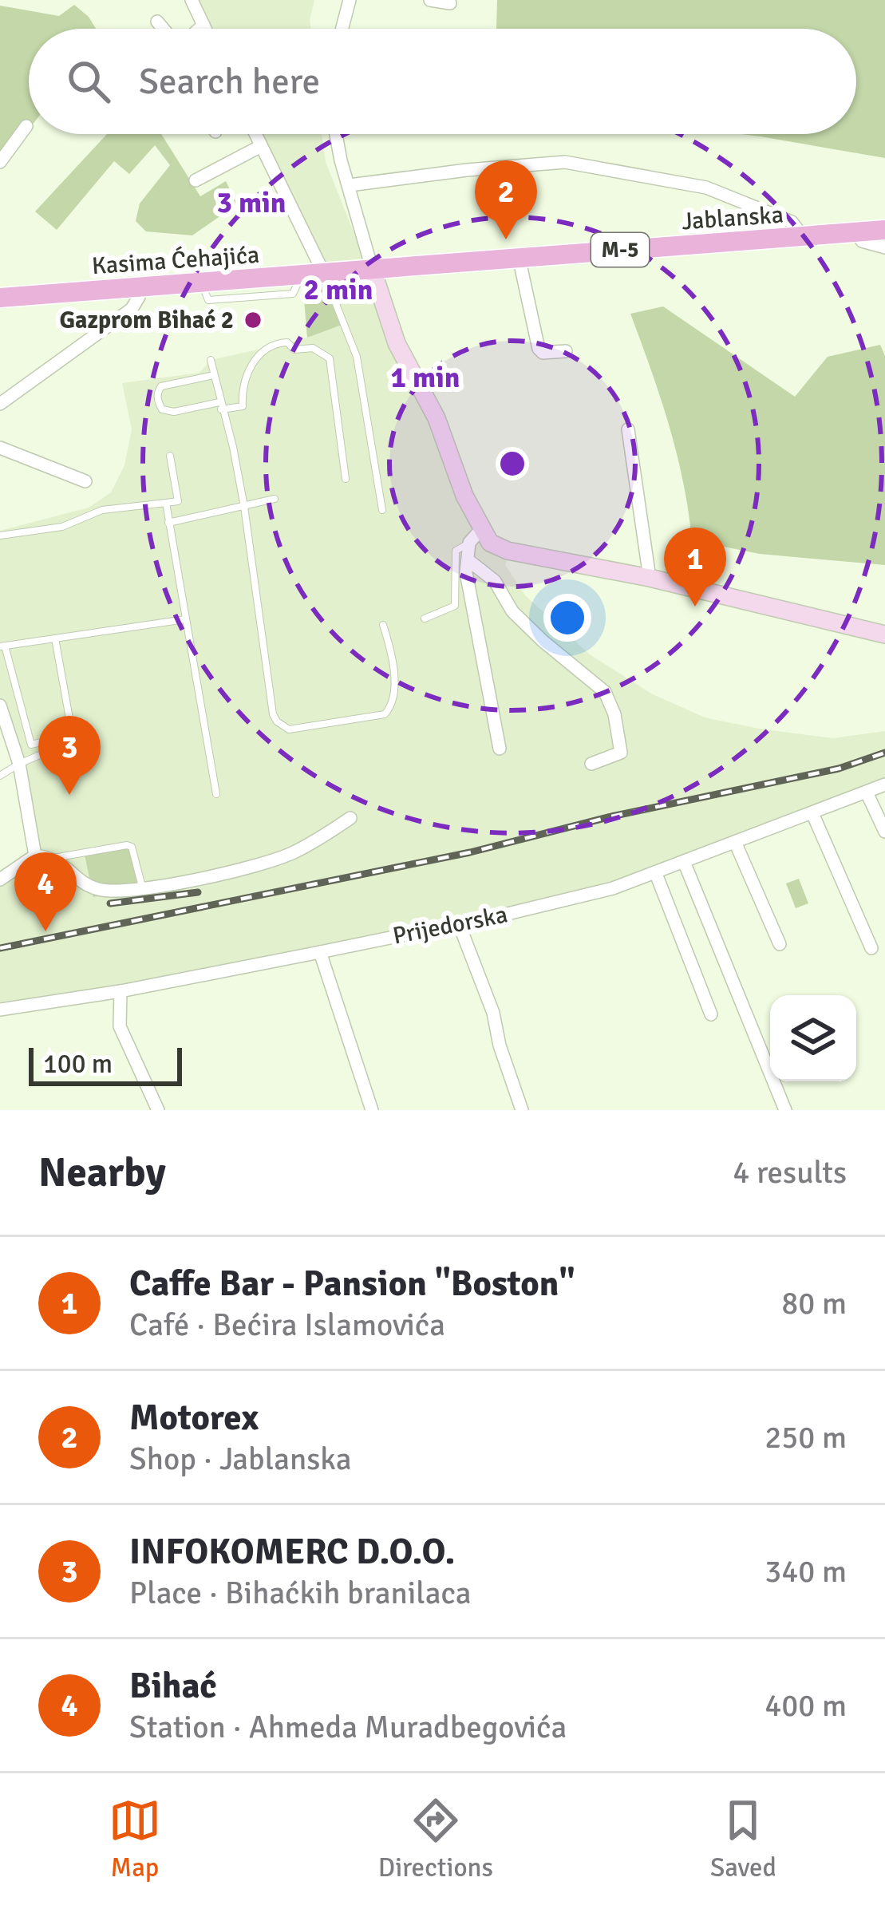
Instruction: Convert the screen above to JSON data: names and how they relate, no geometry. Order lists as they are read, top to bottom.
{
  "streets": {
    "main road": ["Jablanska", "M-5", "Kasima Ćehajića"],
    "street": ["Prijedorska"]
  },
  "crossings": [
    ["Jablanska", "Kasima Ćehajića"]
  ],
  "places": ["Gazprom Bihać 2"],
  "scale_bar": "100 m",
  "page": {
    "search": "Search here",
    "pins": [
      "2",
      "1",
      "3",
      "4"
    ],
    "scale": "100 m",
    "heading": ["Nearby", "4 results"],
    "list": [
      {
        "mark": "1",
        "name": "Caffe Bar - Pansion \"Boston\"",
        "note": "Café · Bećira Islamovića",
        "value": "80 m"
      },
      {
        "mark": "2",
        "name": "Motorex",
        "note": "Shop · Jablanska",
        "value": "250 m"
      },
      {
        "mark": "3",
        "name": "INFOKOMERC D.O.O.",
        "note": "Place · Bihaćkih branilaca",
        "value": "340 m"
      },
      {
        "mark": "4",
        "name": "Bihać",
        "note": "Station · Ahmeda Muradbegovića",
        "value": "400 m"
      }
    ],
    "nav": ["Map", "Directions", "Saved"]
  },
  "rings": ["3 min", "2 min", "1 min"]
}
